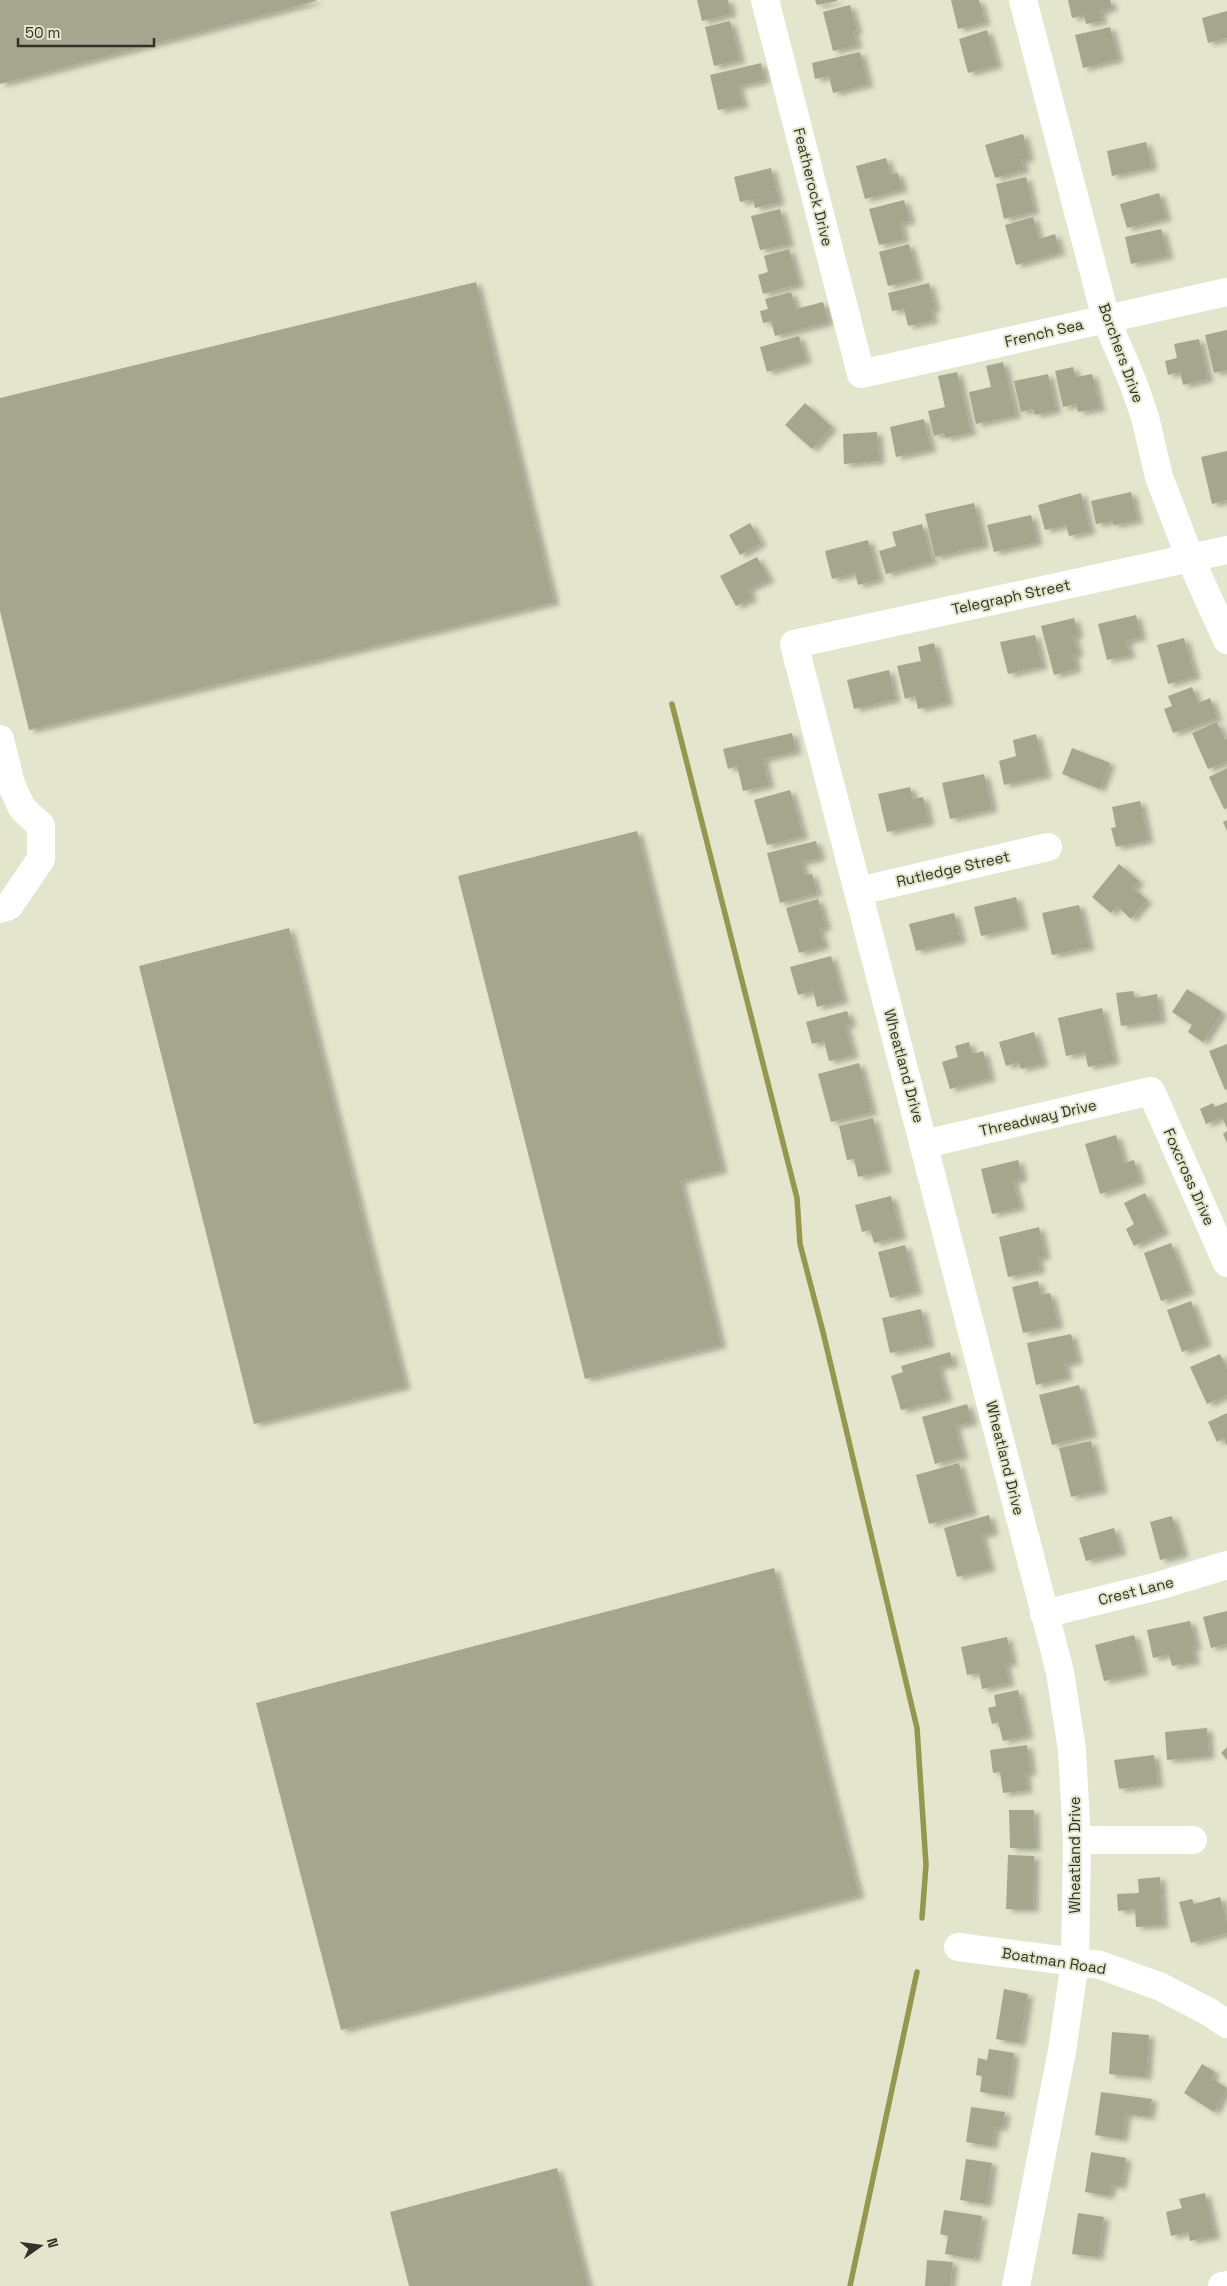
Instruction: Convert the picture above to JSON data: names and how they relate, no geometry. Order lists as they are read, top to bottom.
{
  "streets": {
    "street": [
      "Featherock Drive",
      "French Sea",
      "Borchers Drive",
      "Telegraph Street",
      "Rutledge Street",
      "Wheatland Drive",
      "Threadway Drive",
      "Foxcross Drive",
      "Crest Lane",
      "Boatman Road"
    ]
  },
  "crossings": [
    ["Featherock Drive", "French Sea"],
    ["French Sea", "Borchers Drive"],
    ["Borchers Drive", "Telegraph Street"],
    ["Telegraph Street", "Wheatland Drive"],
    ["Rutledge Street", "Wheatland Drive"],
    ["Wheatland Drive", "Threadway Drive"],
    ["Wheatland Drive", "Crest Lane"],
    ["Wheatland Drive", "Boatman Road"],
    ["Threadway Drive", "Foxcross Drive"]
  ],
  "scale_bar": "50 m",
  "north": "right"
}
